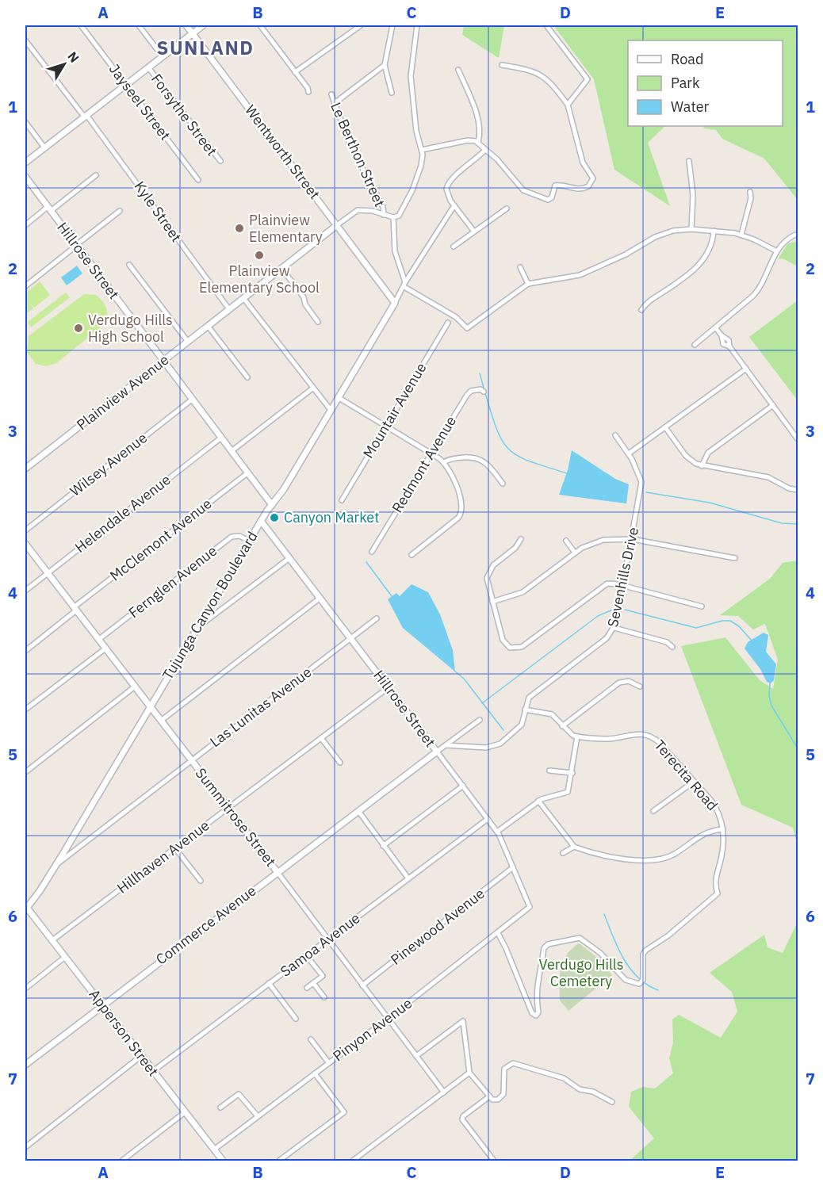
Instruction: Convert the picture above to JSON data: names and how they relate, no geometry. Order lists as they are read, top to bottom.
{
  "streets": {
    "street": [
      "Jayseel Street",
      "Forsythe Street",
      "Wentworth Street",
      "Le Berthon Street",
      "Kyle Street",
      "Hillrose Street",
      "Plainview Avenue",
      "Mountair Avenue",
      "Wilsey Avenue",
      "Redmont Avenue",
      "Helendale Avenue",
      "McClemont Avenue",
      "Sevenhills Drive",
      "Fernglen Avenue",
      "Tujunga Canyon Boulevard",
      "Las Lunitas Avenue",
      "Terecita Road",
      "Summitrose Street",
      "Hillhaven Avenue",
      "Commerce Avenue",
      "Pinewood Avenue",
      "Samoa Avenue",
      "Pinyon Avenue",
      "Apperson Street"
    ]
  },
  "crossings": [
    ["Wentworth Street", "Plainview Avenue"],
    ["Wentworth Street", "Tujunga Canyon Boulevard"],
    ["Le Berthon Street", "Plainview Avenue"],
    ["Kyle Street", "Plainview Avenue"],
    ["Hillrose Street", "Plainview Avenue"],
    ["Hillrose Street", "Wilsey Avenue"],
    ["Hillrose Street", "Helendale Avenue"],
    ["Hillrose Street", "McClemont Avenue"],
    ["Hillrose Street", "Tujunga Canyon Boulevard"],
    ["Hillrose Street", "Las Lunitas Avenue"],
    ["Hillrose Street", "Hillhaven Avenue"],
    ["Hillrose Street", "Commerce Avenue"],
    ["Hillrose Street", "Pinewood Avenue"],
    ["Hillrose Street", "Samoa Avenue"],
    ["Hillrose Street", "Pinyon Avenue"],
    ["Helendale Avenue", "Summitrose Street"],
    ["McClemont Avenue", "Summitrose Street"],
    ["Sevenhills Drive", "Commerce Avenue"],
    ["Fernglen Avenue", "Tujunga Canyon Boulevard"],
    ["Fernglen Avenue", "Summitrose Street"],
    ["Tujunga Canyon Boulevard", "Las Lunitas Avenue"],
    ["Tujunga Canyon Boulevard", "Summitrose Street"],
    ["Tujunga Canyon Boulevard", "Apperson Street"],
    ["Las Lunitas Avenue", "Summitrose Street"],
    ["Terecita Road", "Pinyon Avenue"],
    ["Summitrose Street", "Hillhaven Avenue"],
    ["Summitrose Street", "Commerce Avenue"],
    ["Summitrose Street", "Pinewood Avenue"],
    ["Summitrose Street", "Samoa Avenue"],
    ["Summitrose Street", "Pinyon Avenue"],
    ["Hillhaven Avenue", "Apperson Street"],
    ["Commerce Avenue", "Apperson Street"],
    ["Samoa Avenue", "Apperson Street"],
    ["Pinyon Avenue", "Apperson Street"]
  ],
  "districts": ["SUNLAND"],
  "parks": ["Verdugo Hills Cemetery"],
  "places": [
    "Plainview Elementary",
    "Plainview Elementary School",
    "Verdugo Hills High School",
    "Canyon Market"
  ],
  "legend": ["Road", "Park", "Water"],
  "north": "top right",
  "grid": {
    "columns": [
      "A",
      "B",
      "C",
      "D",
      "E"
    ],
    "rows": [
      "1",
      "2",
      "3",
      "4",
      "5",
      "6",
      "7"
    ]
  }
}
